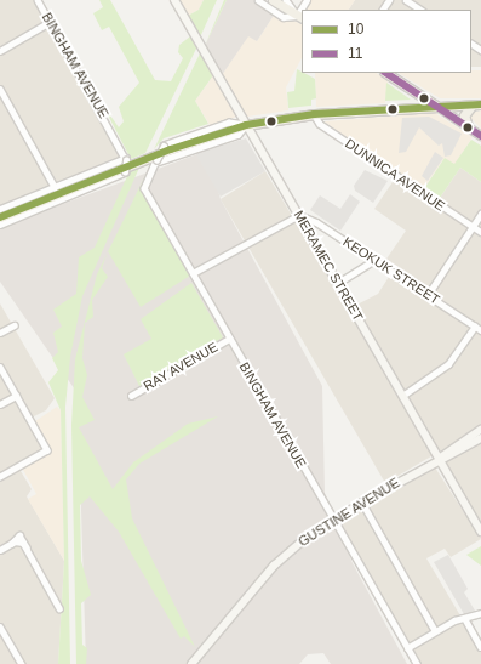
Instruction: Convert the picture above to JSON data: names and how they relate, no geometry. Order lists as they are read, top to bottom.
{
  "streets": {
    "street": [
      "BINGHAM AVENUE",
      "DUNNICA AVENUE",
      "MERAMEC STREET",
      "KEOKUK STREET",
      "RAY AVENUE",
      "GUSTINE AVENUE"
    ]
  },
  "crossings": [
    ["BINGHAM AVENUE", "MERAMEC STREET"],
    ["BINGHAM AVENUE", "RAY AVENUE"],
    ["BINGHAM AVENUE", "GUSTINE AVENUE"],
    ["MERAMEC STREET", "KEOKUK STREET"],
    ["MERAMEC STREET", "GUSTINE AVENUE"]
  ],
  "lines": ["transit line 11", "transit line 10"],
  "legend": ["10", "11"]
}
